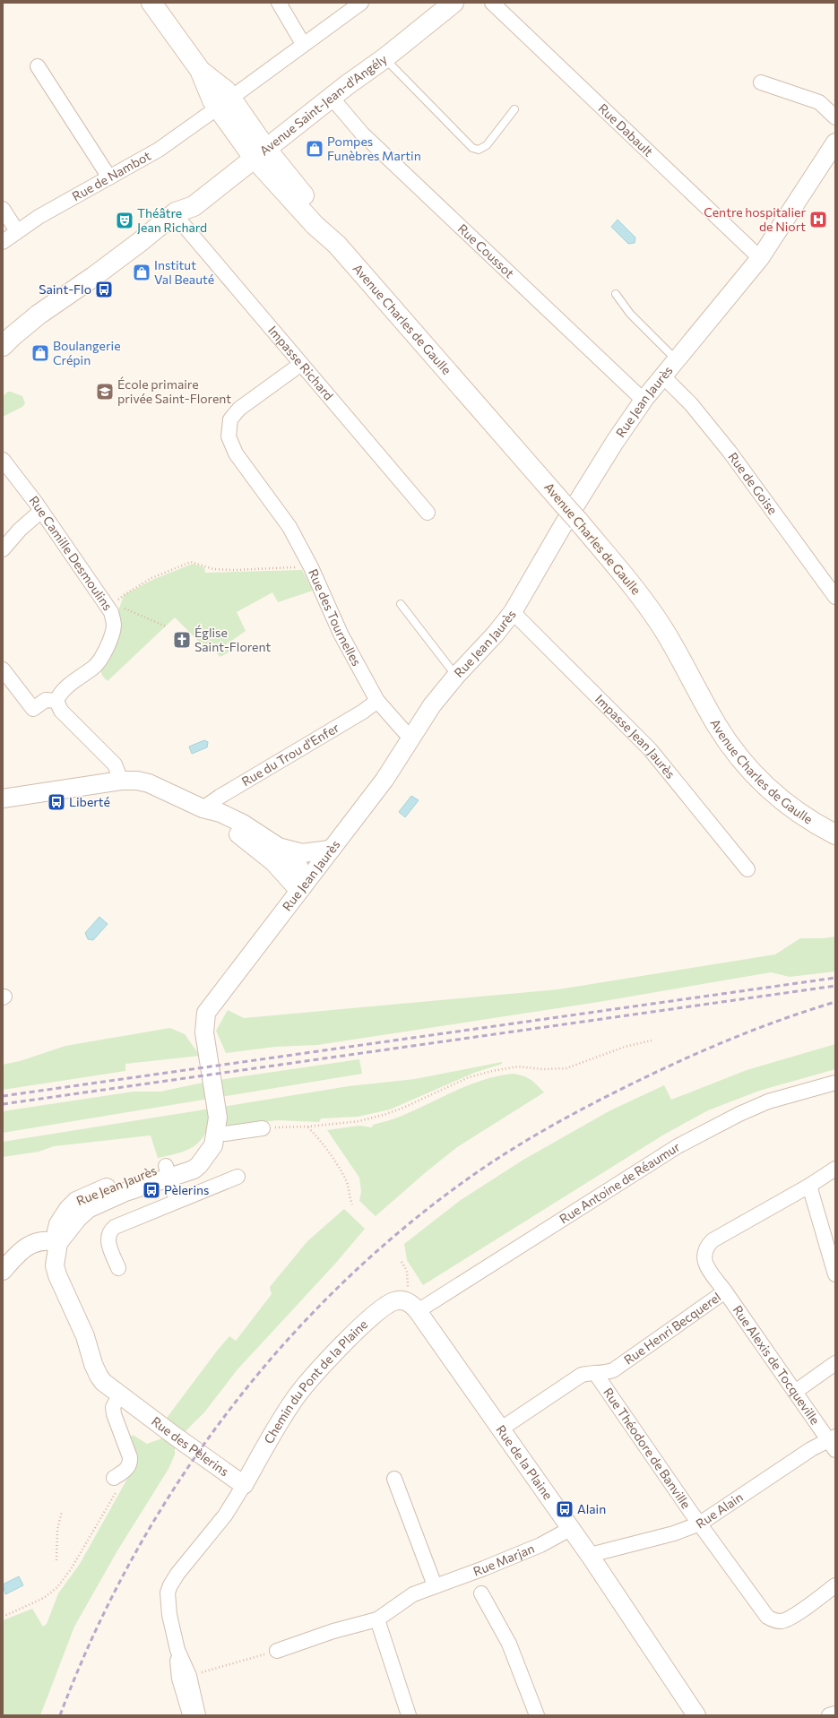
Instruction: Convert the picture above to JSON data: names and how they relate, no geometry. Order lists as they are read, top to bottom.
{
  "streets": {
    "main road": ["Avenue Saint-Jean-d'Angély", "Avenue Charles de Gaulle"],
    "street": [
      "Rue Dabault",
      "Rue de Nambot",
      "Rue Coussot",
      "Impasse Richard",
      "Rue Jean Jaurès",
      "Rue de Goise",
      "Rue Camille Desmoulins",
      "Rue des Tournelles",
      "Impasse Jean Jaurès",
      "Rue du Trou d'Enfer",
      "Rue Antoine de Réaumur",
      "Rue Henri Becquerel",
      "Rue Alexis de Tocqueville",
      "Chemin du Pont de la Plaine",
      "Rue des Pèlerins",
      "Rue Théodore de Banville",
      "Rue de la Plaine",
      "Rue Alain",
      "Rue Marjan"
    ]
  },
  "crossings": [
    ["Avenue Saint-Jean-d'Angély", "Rue Coussot"],
    ["Avenue Saint-Jean-d'Angély", "Avenue Charles de Gaulle"],
    ["Avenue Saint-Jean-d'Angély", "Impasse Richard"],
    ["Rue Dabault", "Rue Jean Jaurès"],
    ["Rue de Nambot", "Avenue Charles de Gaulle"],
    ["Rue Coussot", "Rue Jean Jaurès"],
    ["Rue Jean Jaurès", "Rue de Goise"],
    ["Rue Jean Jaurès", "Rue des Tournelles"],
    ["Rue Jean Jaurès", "Impasse Jean Jaurès"],
    ["Rue Jean Jaurès", "Rue des Pèlerins"],
    ["Rue Camille Desmoulins", "Rue des Tournelles"],
    ["Rue des Tournelles", "Rue du Trou d'Enfer"],
    ["Rue Antoine de Réaumur", "Chemin du Pont de la Plaine"],
    ["Rue Antoine de Réaumur", "Rue de la Plaine"],
    ["Rue Henri Becquerel", "Rue Alexis de Tocqueville"],
    ["Rue Henri Becquerel", "Rue Théodore de Banville"],
    ["Rue Henri Becquerel", "Rue de la Plaine"],
    ["Rue Alexis de Tocqueville", "Rue Alain"],
    ["Chemin du Pont de la Plaine", "Rue des Pèlerins"],
    ["Chemin du Pont de la Plaine", "Rue de la Plaine"],
    ["Rue Théodore de Banville", "Rue Alain"],
    ["Rue de la Plaine", "Rue Alain"],
    ["Rue de la Plaine", "Rue Marjan"]
  ],
  "places": {
    "shop": ["Pompes Funèbres Martin", "Institut Val Beauté", "Boulangerie Crépin"],
    "hospital": ["Centre hospitalier de Niort"],
    "theatre": ["Théâtre Jean Richard"],
    "bus stop": [
      "Saint-Flo",
      "Liberté",
      "Pèlerins",
      "Alain"
    ],
    "school or university": ["École primaire privée Saint-Florent"],
    "church": ["Église Saint-Florent"]
  }
}
